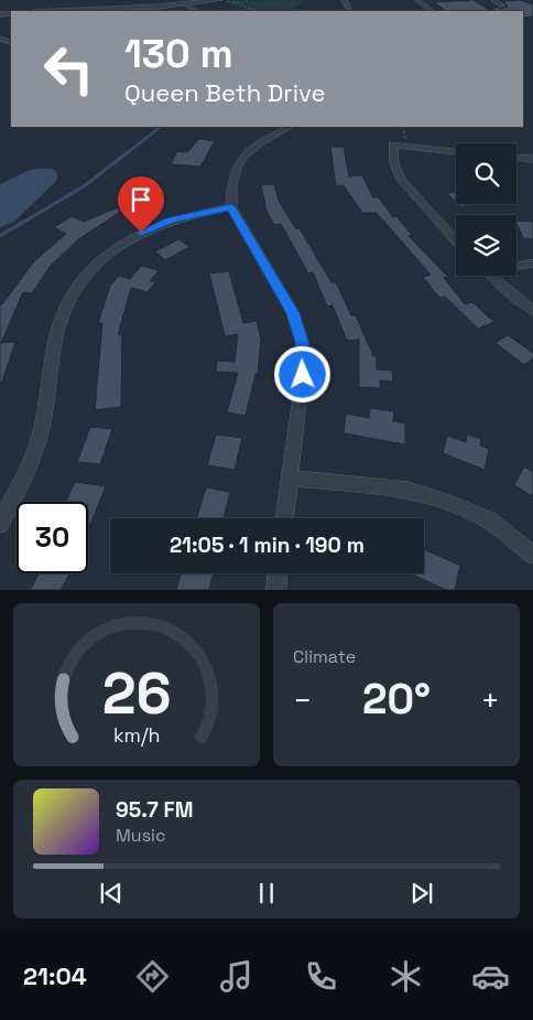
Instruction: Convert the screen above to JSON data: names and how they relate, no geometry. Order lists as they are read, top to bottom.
{
  "page": {
    "turn": ["130 m", "Queen Beth Drive"],
    "limit": "30",
    "trip": "21:05 · 1 min · 190 m",
    "tile": "Climate",
    "heat": ["−", "20°", "+"],
    "song": ["95.7 FM", "Music"],
    "tabs": "21:04",
    "gauge": ["26", "km/h"]
  }
}
